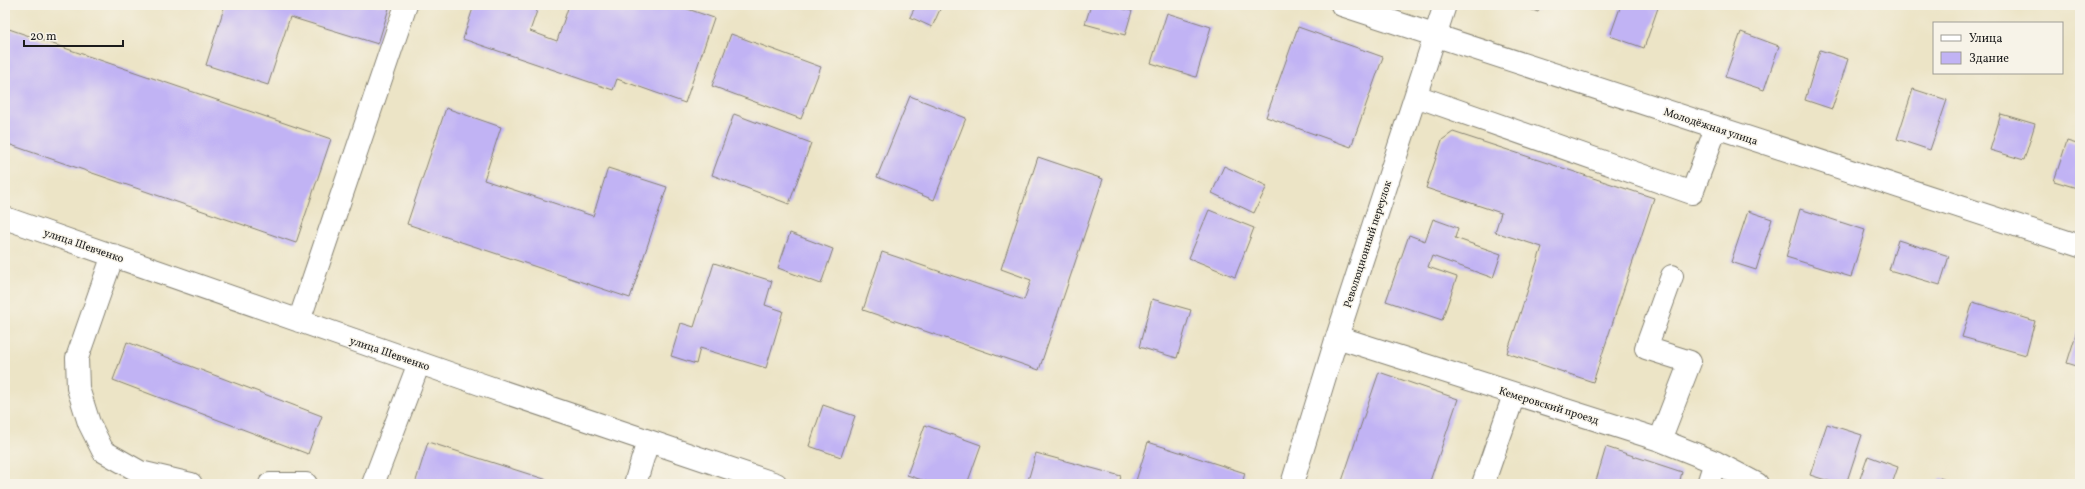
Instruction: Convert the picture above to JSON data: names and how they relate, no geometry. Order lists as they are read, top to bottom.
{
  "streets": {
    "street": [
      "Молодёжная улица",
      "Революционный переулок",
      "улица Шевченко",
      "Кемеровский проезд"
    ]
  },
  "crossings": [
    ["Молодёжная улица", "Революционный переулок"],
    ["Революционный переулок", "Кемеровский проезд"]
  ],
  "legend": ["Улица", "Здание"],
  "scale_bar": "20 m"
}
